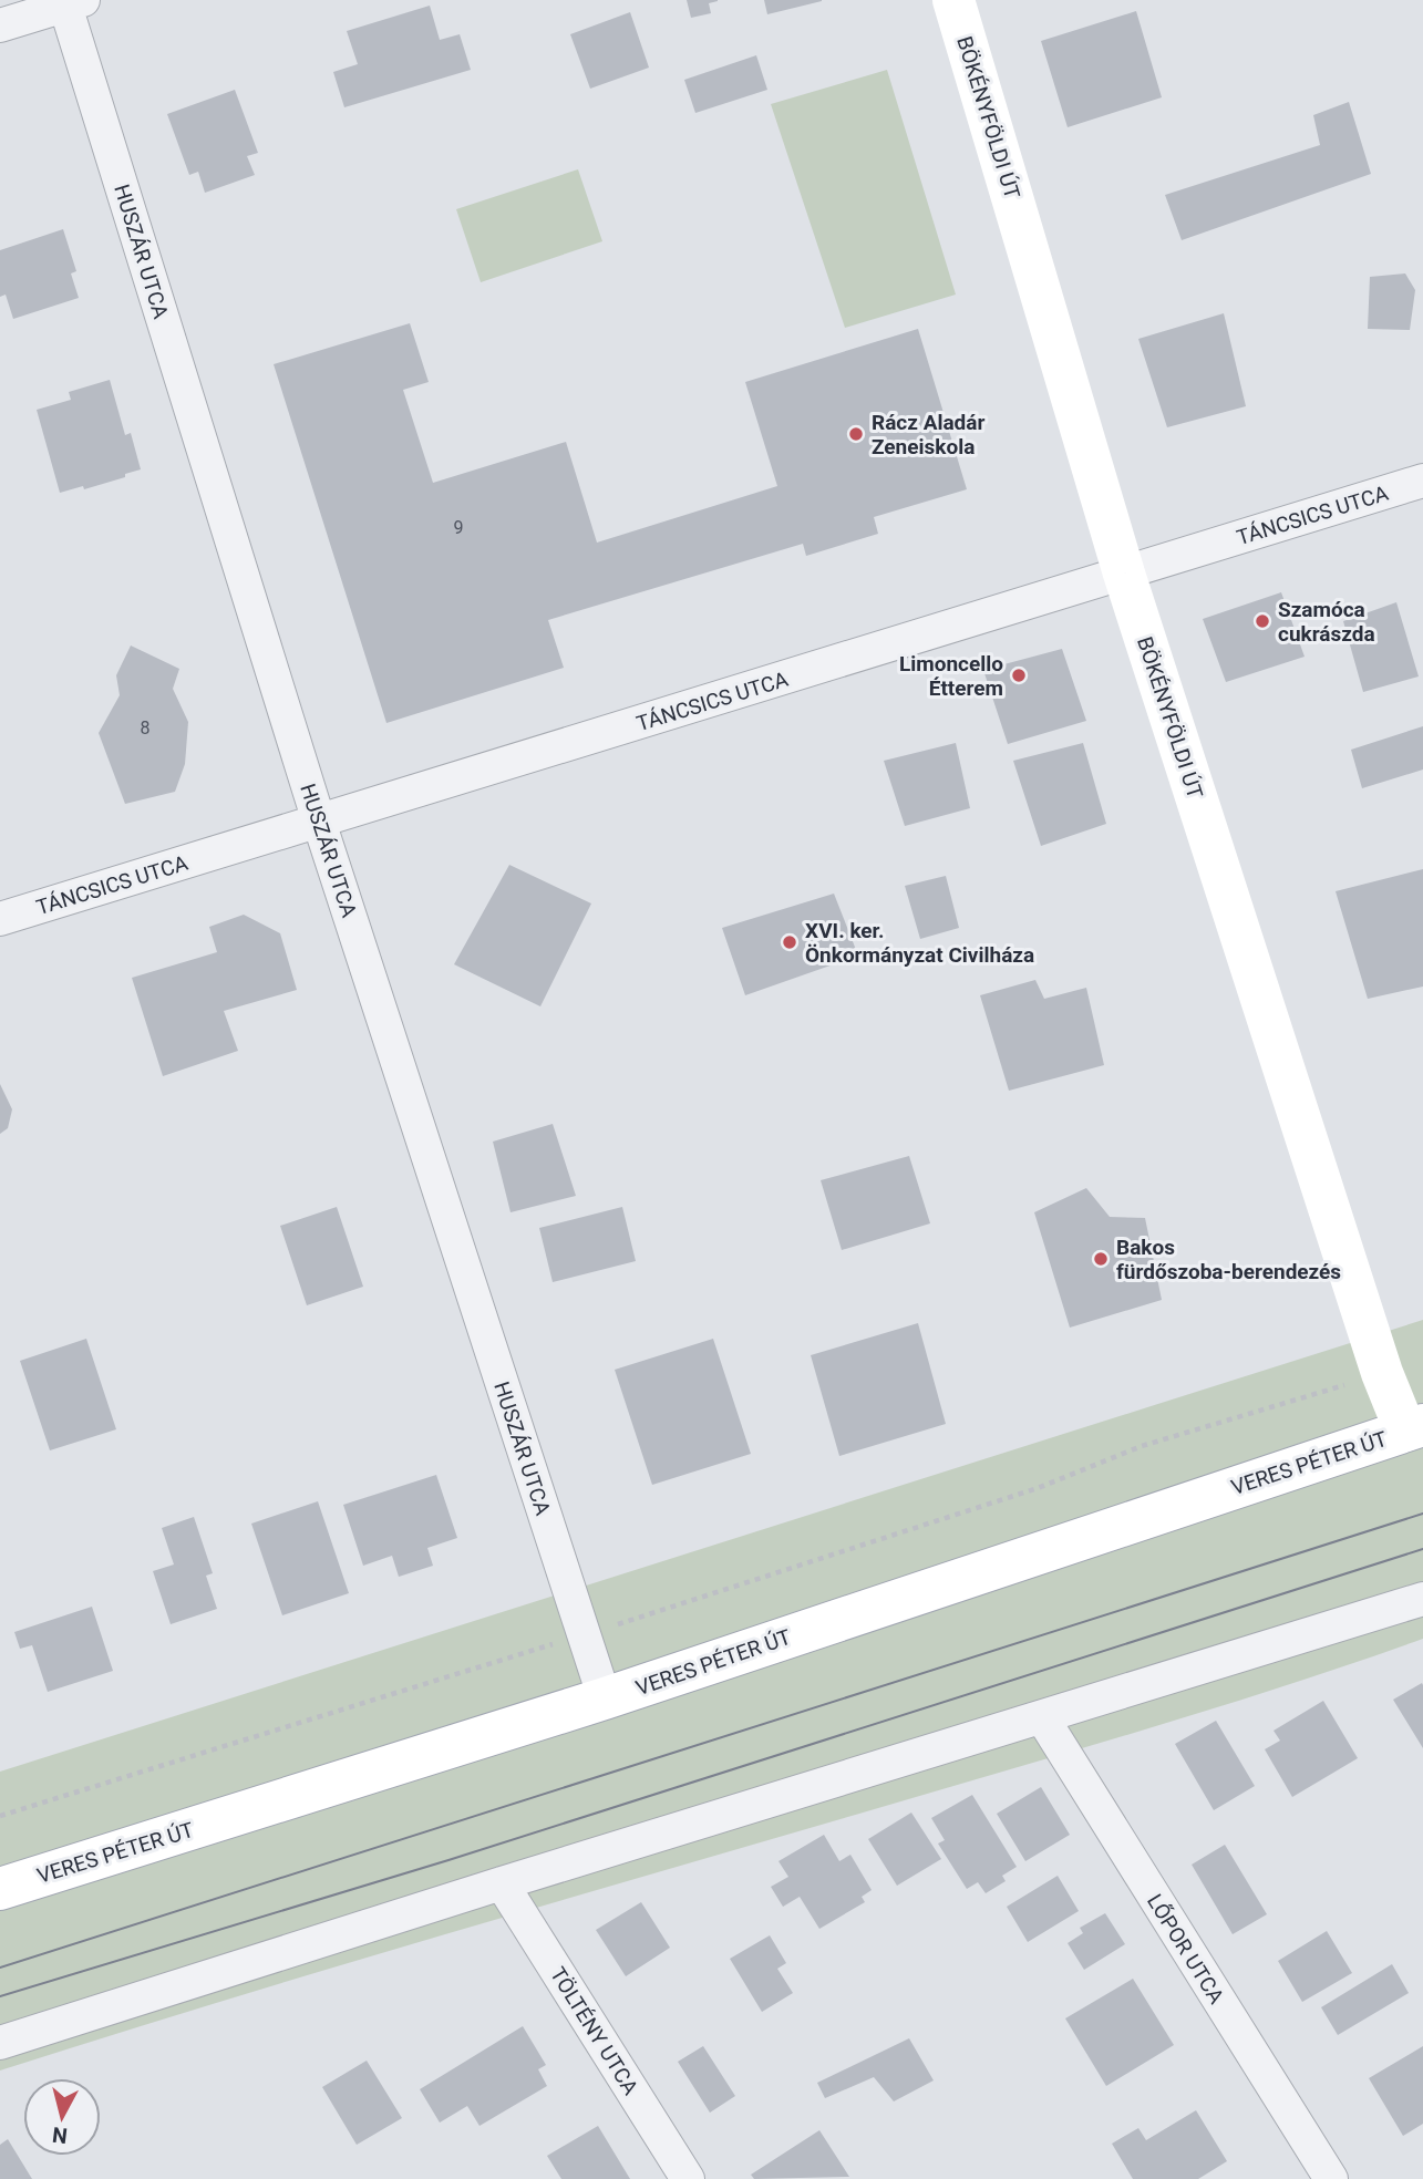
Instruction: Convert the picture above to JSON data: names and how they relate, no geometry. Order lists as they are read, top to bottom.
{
  "streets": {
    "street": [
      "BÖKÉNYFÖLDI ÚT",
      "HUSZÁR UTCA",
      "TÁNCSICS UTCA",
      "VERES PÉTER ÚT",
      "LŐPOR UTCA",
      "TÖLTÉNY UTCA"
    ]
  },
  "crossings": [
    ["BÖKÉNYFÖLDI ÚT", "TÁNCSICS UTCA"],
    ["BÖKÉNYFÖLDI ÚT", "VERES PÉTER ÚT"],
    ["HUSZÁR UTCA", "TÁNCSICS UTCA"],
    ["HUSZÁR UTCA", "VERES PÉTER ÚT"]
  ],
  "places": [
    "Rácz Aladár Zeneiskola",
    "Szamóca cukrászda",
    "Limoncello Étterem",
    "XVI. ker. Önkormányzat Civilháza",
    "Bakos fürdőszoba-berendezés"
  ],
  "house_numbers": ["9", "8"],
  "north": "bottom"
}
